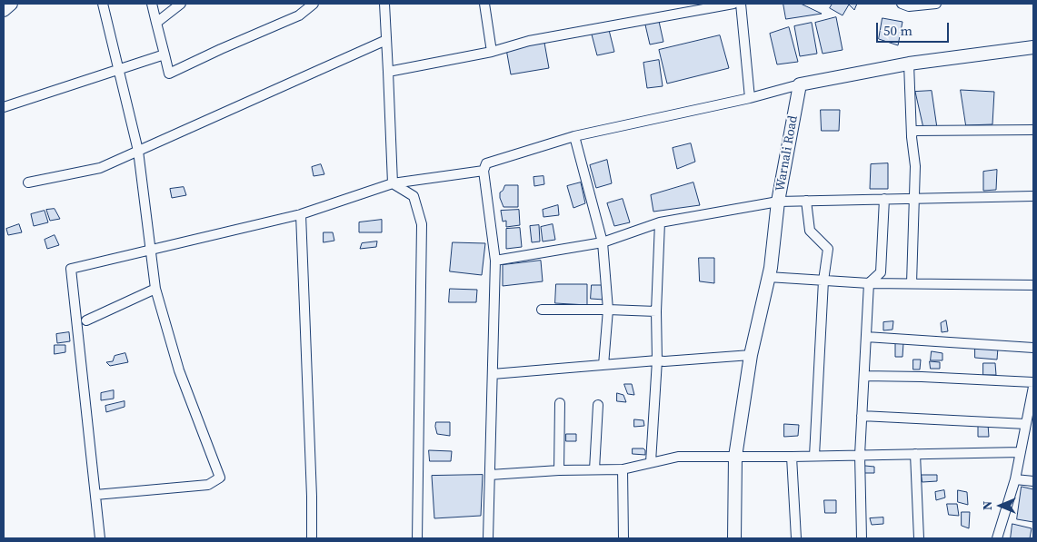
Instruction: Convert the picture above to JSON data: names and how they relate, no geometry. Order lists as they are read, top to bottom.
{
  "streets": {
    "main road": ["Warnali Road"]
  },
  "scale_bar": "50 m",
  "north": "left"
}
